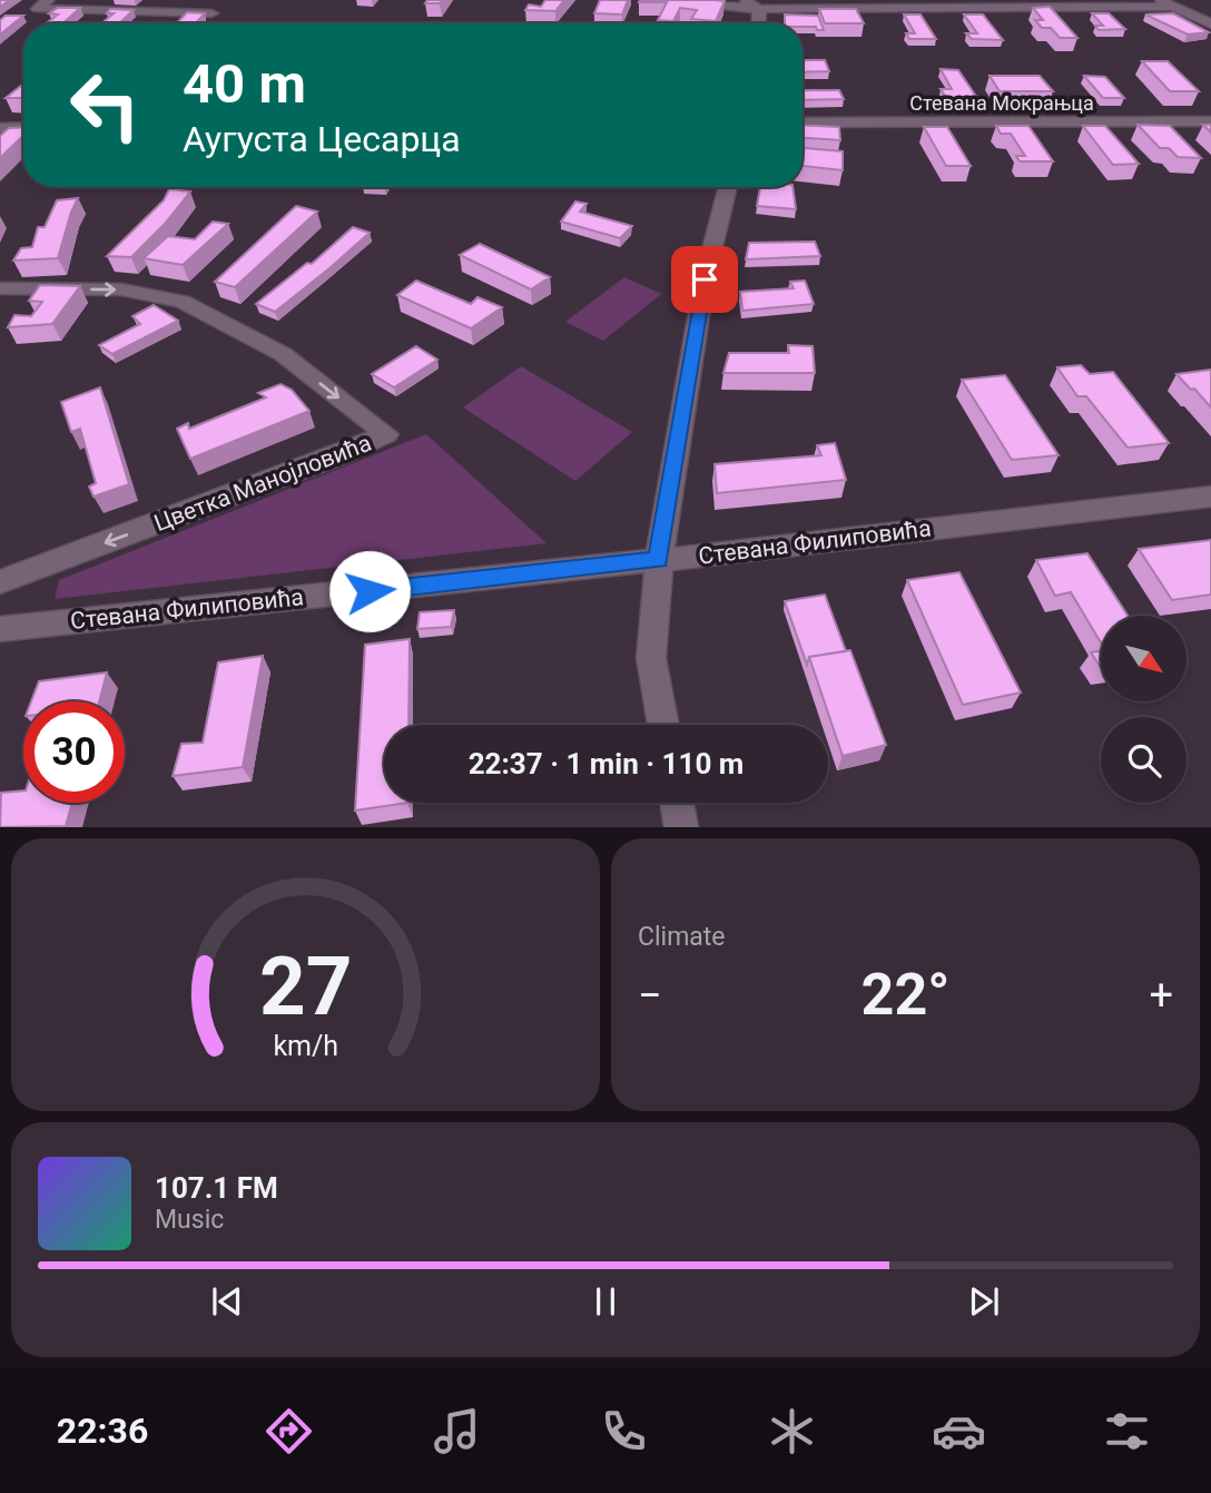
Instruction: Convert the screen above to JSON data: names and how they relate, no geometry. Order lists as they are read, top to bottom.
{
  "streets": {
    "street": ["Стевана Мокрањца", "Цветка Манојловића", "Стевана Филиповића"]
  },
  "north": "bottom right",
  "page": {
    "turn": ["40 m", "Аугуста Цесарца"],
    "limit": "30",
    "trip": "22:37 · 1 min · 110 m",
    "tile": "Climate",
    "heat": ["−", "22°", "+"],
    "song": ["107.1 FM", "Music"],
    "tabs": "22:36",
    "gauge": ["27", "km/h"]
  }
}
